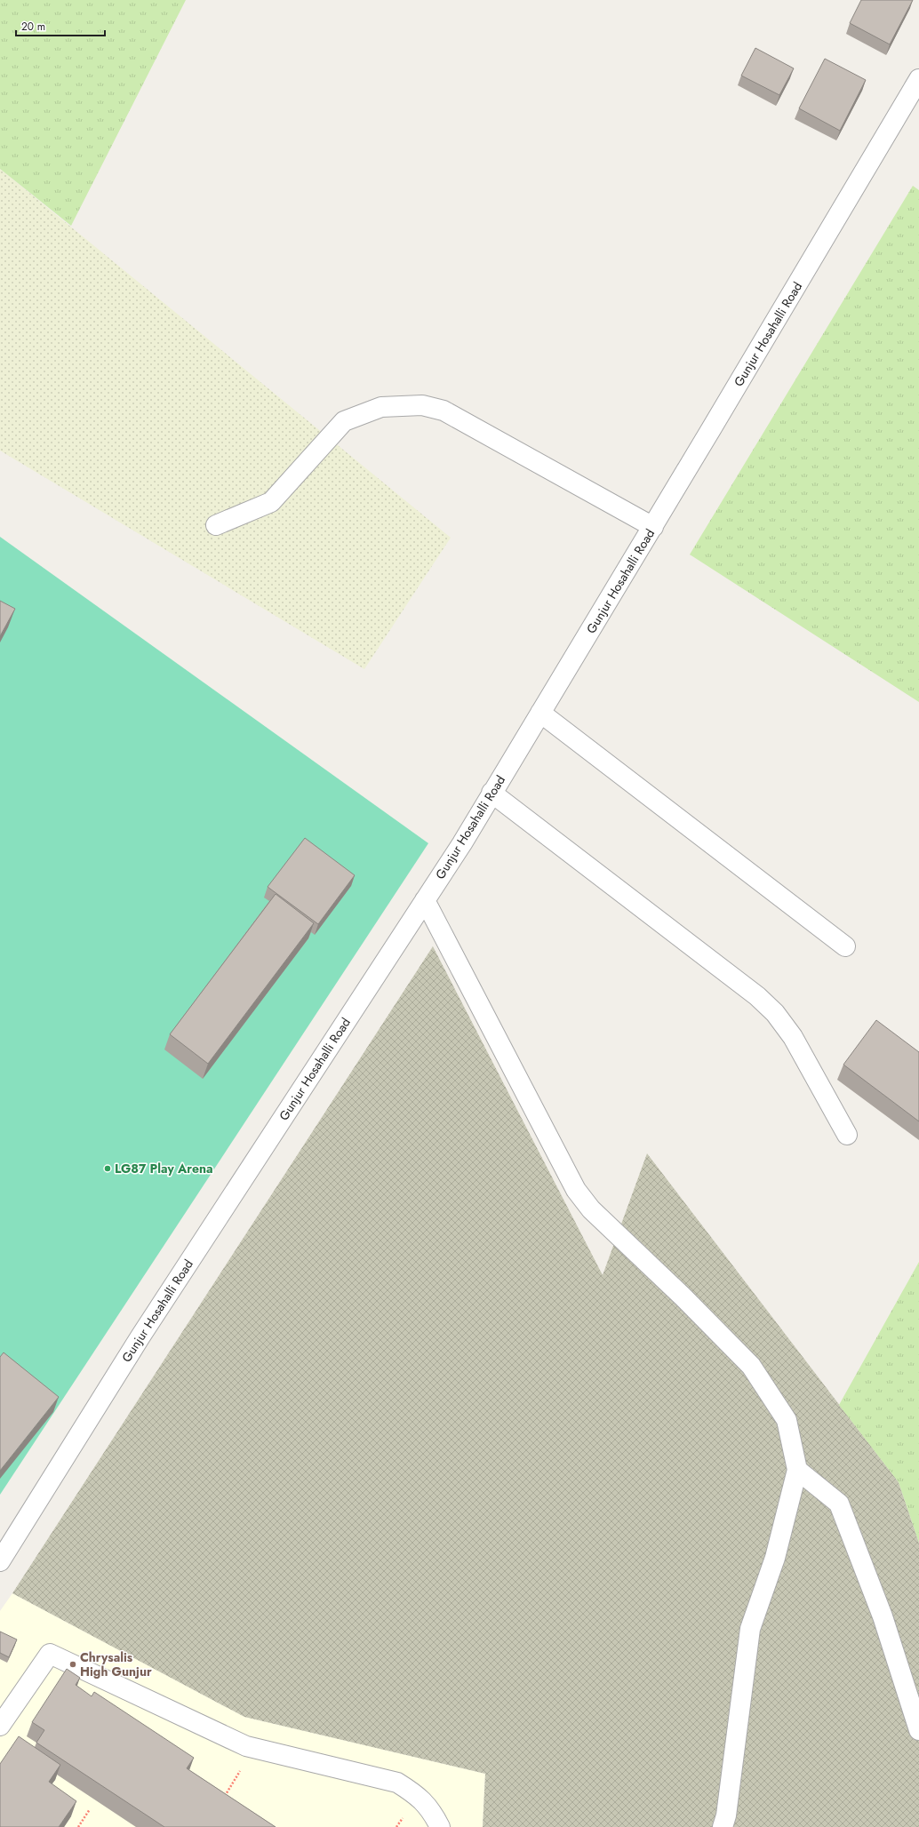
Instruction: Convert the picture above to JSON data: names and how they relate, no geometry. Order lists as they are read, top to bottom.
{
  "streets": {
    "street": ["Gunjur Hosahalli Road"]
  },
  "places": ["LG87 Play Arena", "Chrysalis High Gunjur"],
  "scale_bar": "20 m"
}
